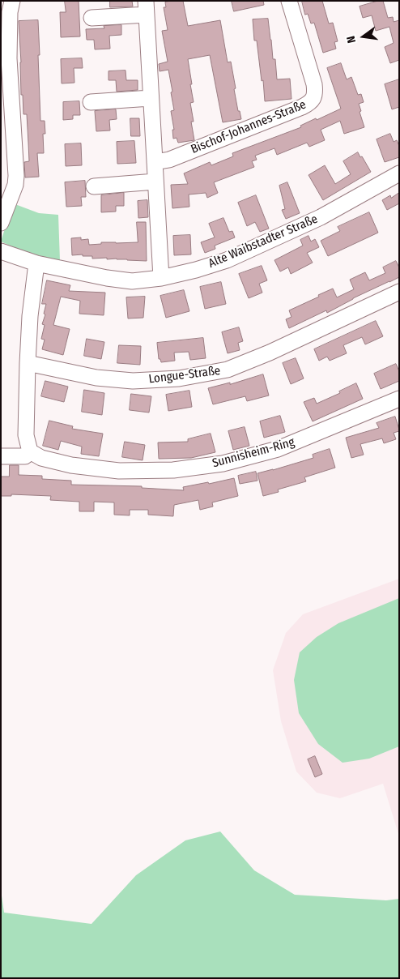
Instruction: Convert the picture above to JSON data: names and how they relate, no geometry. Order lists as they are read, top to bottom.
{
  "streets": {
    "street": [
      "Bischof-Johannes-Straße",
      "Alte Waibstadter Straße",
      "Longue-Straße",
      "Sunnisheim-Ring"
    ]
  },
  "north": "left"
}
